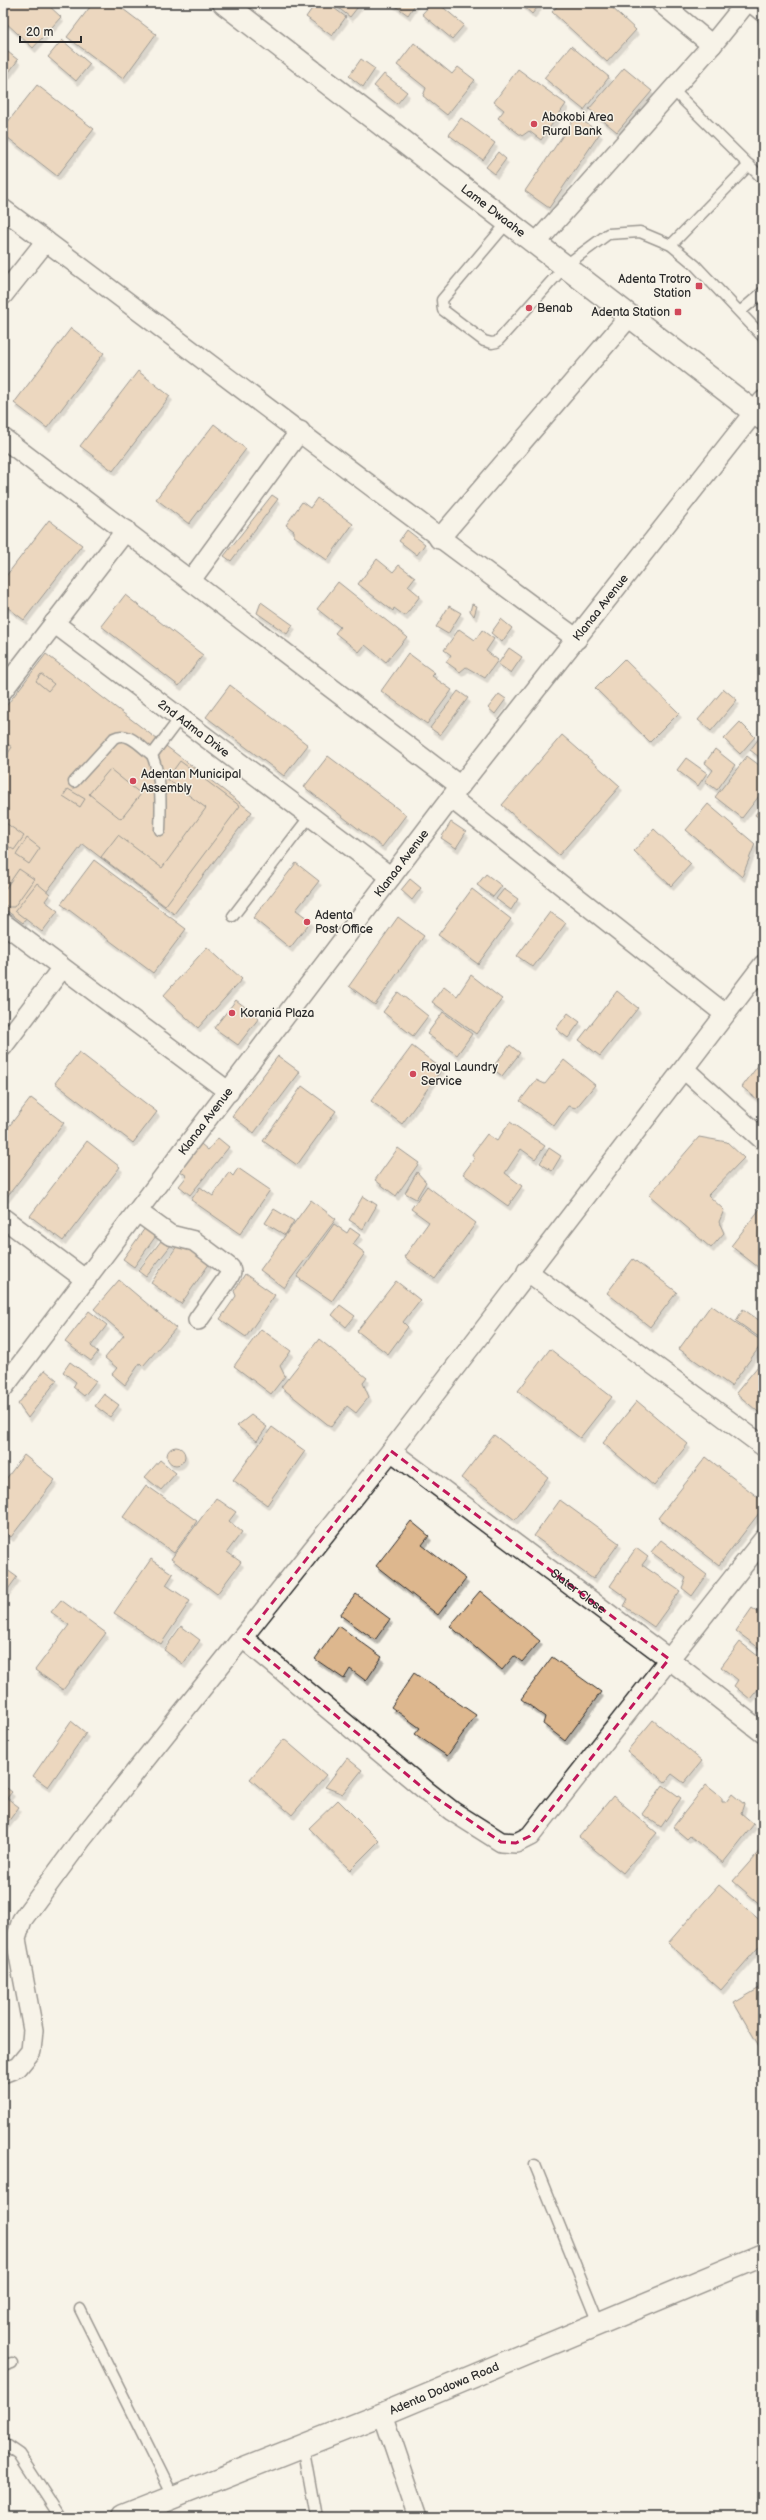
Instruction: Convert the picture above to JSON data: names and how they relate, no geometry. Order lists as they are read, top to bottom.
{
  "streets": {
    "main road": ["Lame Dwaahe", "Adenta Dodowa Road"],
    "street": ["Klanaa Avenue", "2nd Adma Drive", "Slater Close"]
  },
  "crossings": [
    ["Lame Dwaahe", "Klanaa Avenue"],
    ["Klanaa Avenue", "2nd Adma Drive"]
  ],
  "places": {
    "other": [
      "Abokobi Area Rural Bank",
      "Benab",
      "Adentan Municipal Assembly",
      "Adenta Post Office",
      "Korania Plaza",
      "Royal Laundry Service"
    ],
    "transit": ["Adenta Trotro Station", "Adenta Station"]
  },
  "scale_bar": "20 m"
}
